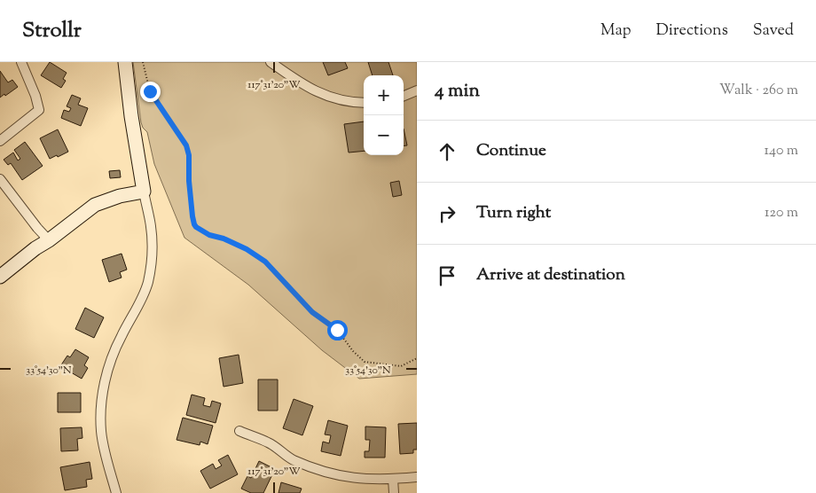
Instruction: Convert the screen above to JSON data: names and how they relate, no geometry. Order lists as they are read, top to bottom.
{
  "page": {
    "header": "Strollr",
    "nav": ["Map", "Directions", "Saved"],
    "heading": ["4 min", "Walk · 260 m"],
    "map_buttons": ["+", "−"],
    "list": [
      ["Continue", "140 m"],
      ["Turn right", "120 m"],
      "Arrive at destination"
    ]
  },
  "coordinates": ["117°31'20\"W", "33°54'30\"N"]
}
